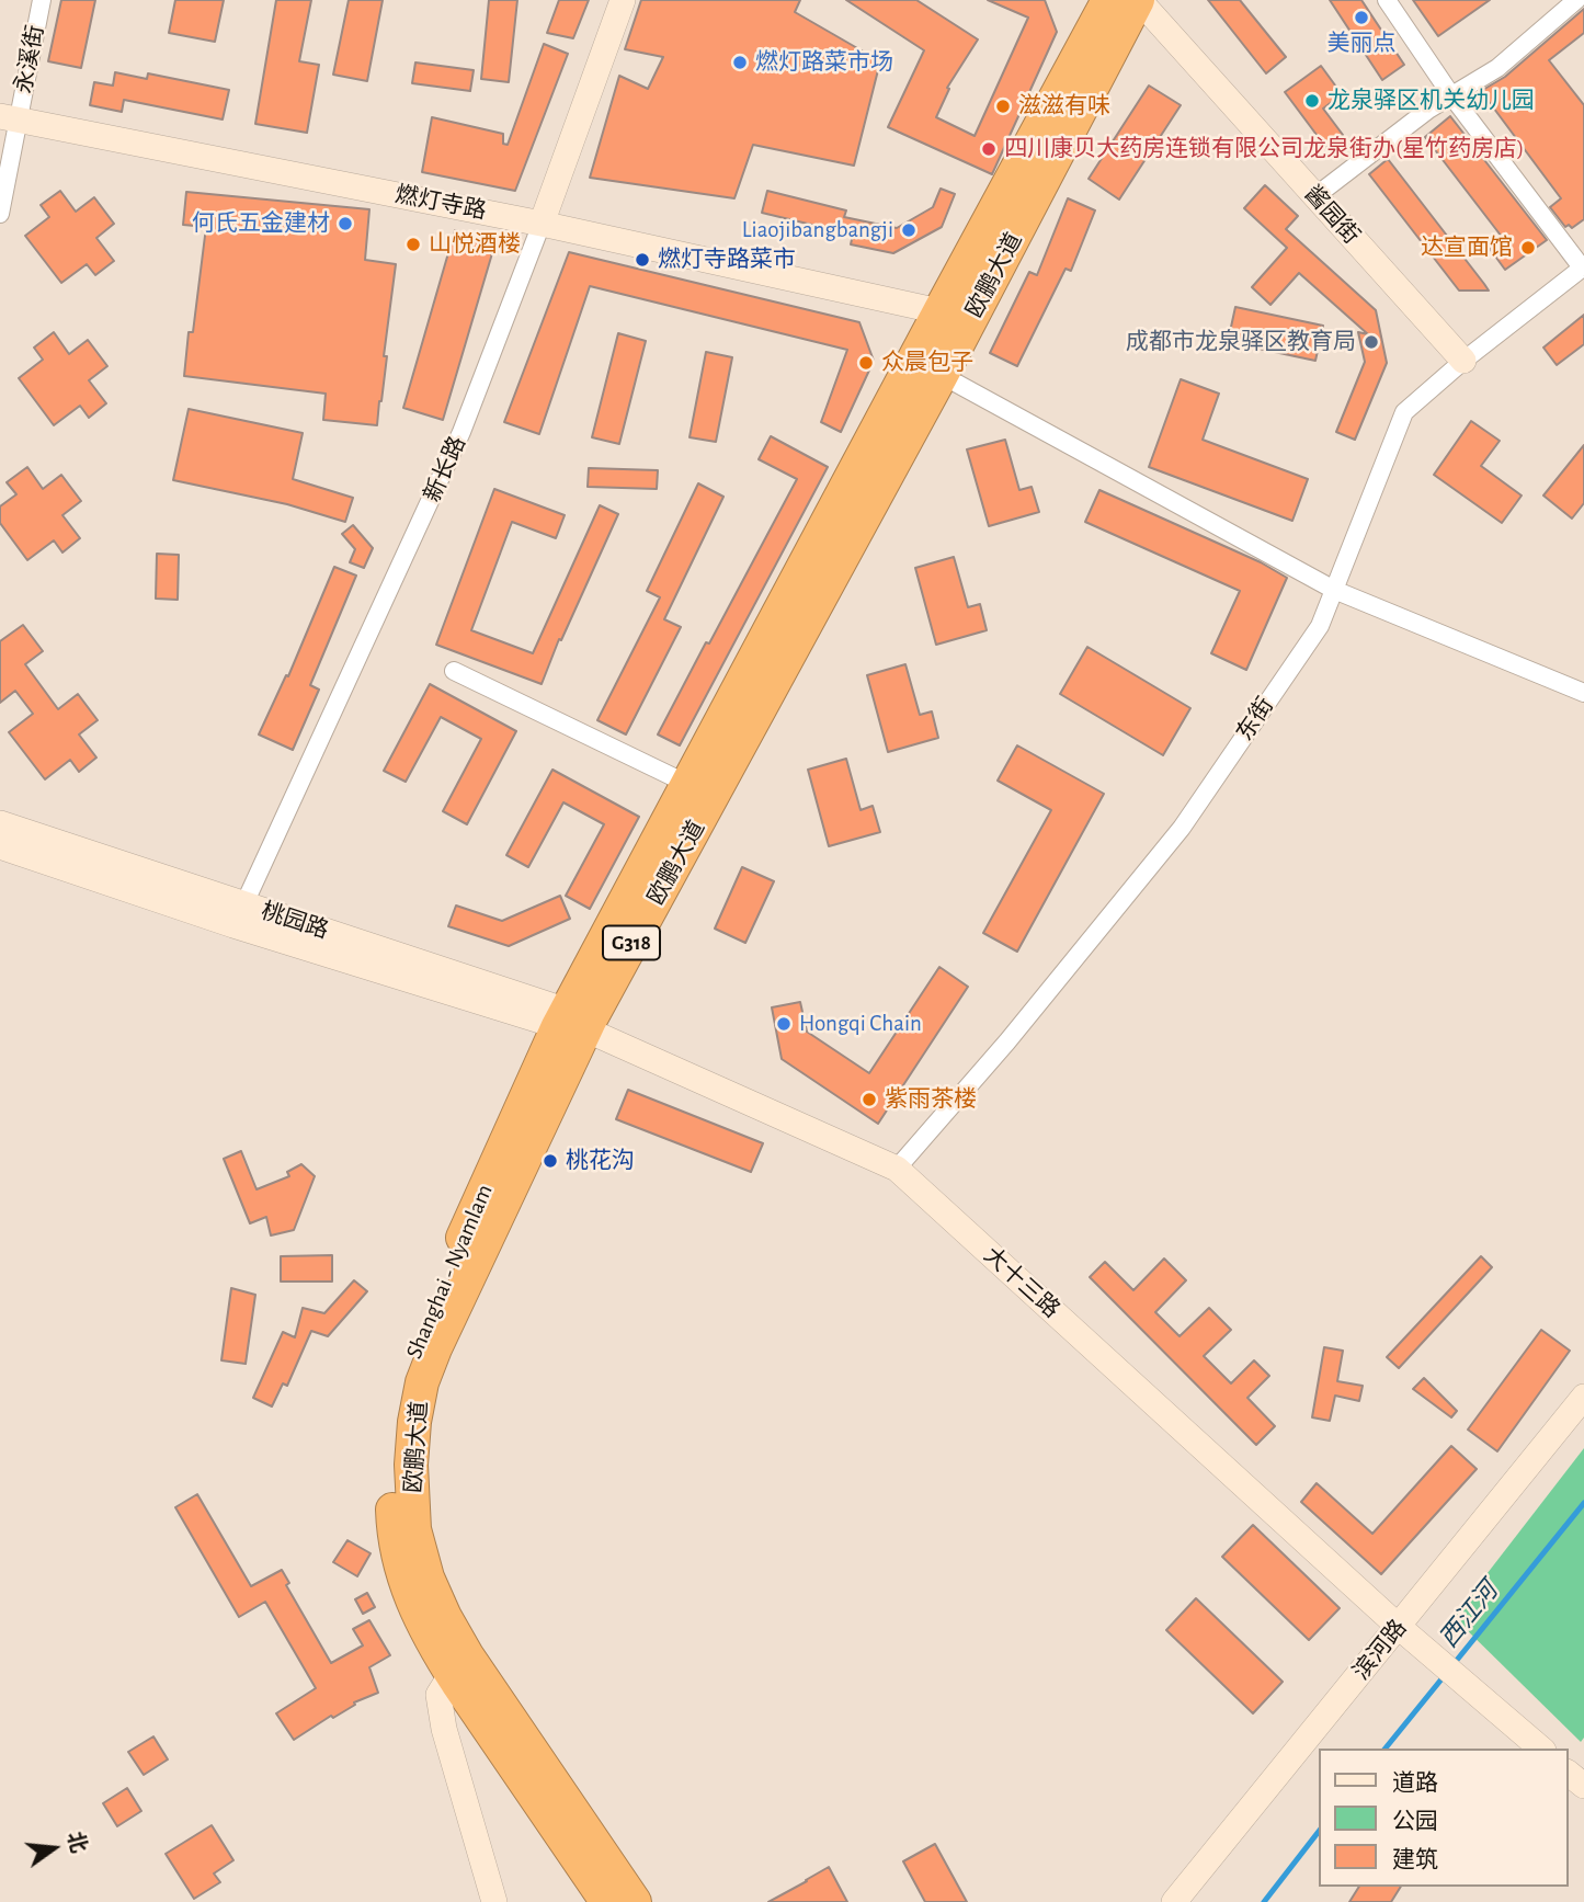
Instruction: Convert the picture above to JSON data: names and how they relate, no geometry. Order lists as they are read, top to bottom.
{
  "streets": {
    "highway": ["欧鹏大道", "G318", "Shanghai - Nyamlam"],
    "street": [
      "永溪街",
      "燃灯寺路",
      "酱园街",
      "新长路",
      "东街",
      "桃园路",
      "大十三路",
      "滨河路"
    ]
  },
  "crossings": [
    ["永溪街", "燃灯寺路"],
    ["燃灯寺路", "欧鹏大道"],
    ["燃灯寺路", "新长路"],
    ["酱园街", "欧鹏大道"],
    ["酱园街", "东街"],
    ["欧鹏大道", "桃园路"],
    ["欧鹏大道", "Shanghai - Nyamlam"],
    ["欧鹏大道", "大十三路"],
    ["新长路", "桃园路"],
    ["东街", "大十三路"],
    ["桃园路", "Shanghai - Nyamlam"],
    ["桃园路", "大十三路"],
    ["Shanghai - Nyamlam", "大十三路"],
    ["大十三路", "滨河路"]
  ],
  "water": ["西江河"],
  "places": [
    "美丽点",
    "燃灯路菜市场",
    "龙泉驿区机关幼儿园",
    "滋滋有味",
    "四川康贝大药房连锁有限公司龙泉街办(星竹药房店)",
    "何氏五金建材",
    "Liaojibangbangji",
    "山悦酒楼",
    "达宣面馆",
    "燃灯寺路菜市",
    "成都市龙泉驿区教育局",
    "众晨包子",
    "Hongqi Chain",
    "紫雨茶楼",
    "桃花沟"
  ],
  "legend": ["道路", "公园", "建筑"],
  "north": "right"
}
